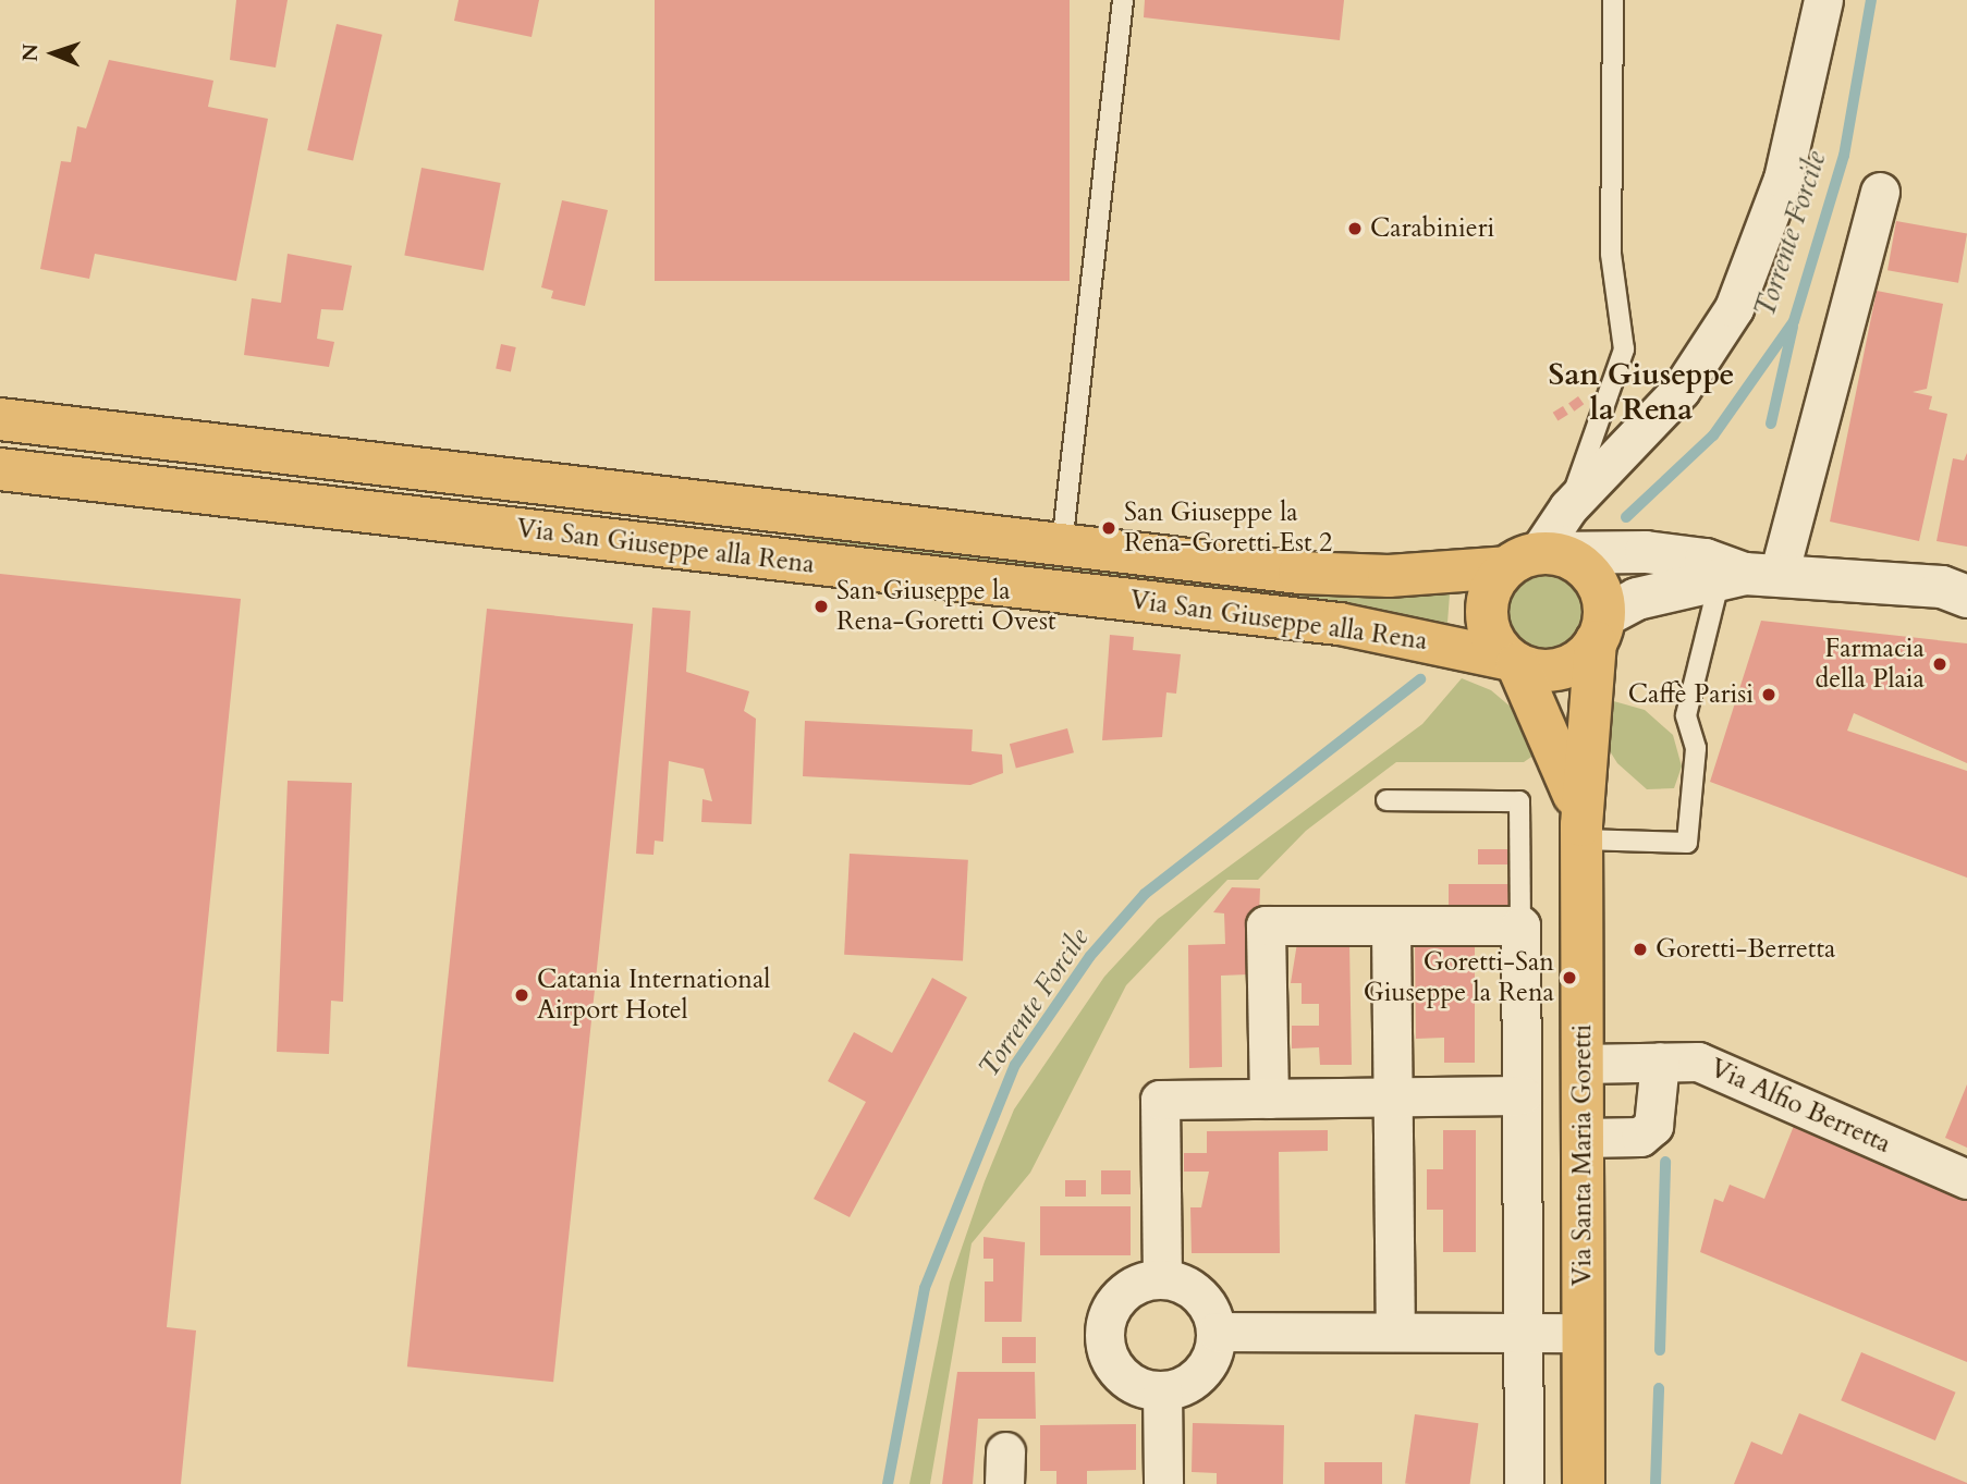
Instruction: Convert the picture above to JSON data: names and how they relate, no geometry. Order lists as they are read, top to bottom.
{
  "streets": {
    "main road": ["Via San Giuseppe alla Rena", "Via Santa Maria Goretti"],
    "street": ["Via Alfio Berretta"]
  },
  "crossings": [
    ["Via Alfio Berretta", "Via Santa Maria Goretti"]
  ],
  "districts": ["San Giuseppe la Rena"],
  "water": ["Torrente Forcile"],
  "places": [
    "Carabinieri",
    "San Giuseppe la Rena-Goretti Est 2",
    "San Giuseppe la Rena-Goretti Ovest",
    "Farmacia della Plaia",
    "Caffè Parisi",
    "Goretti-Berretta",
    "Goretti-San Giuseppe la Rena",
    "Catania International Airport Hotel"
  ],
  "north": "left"
}
